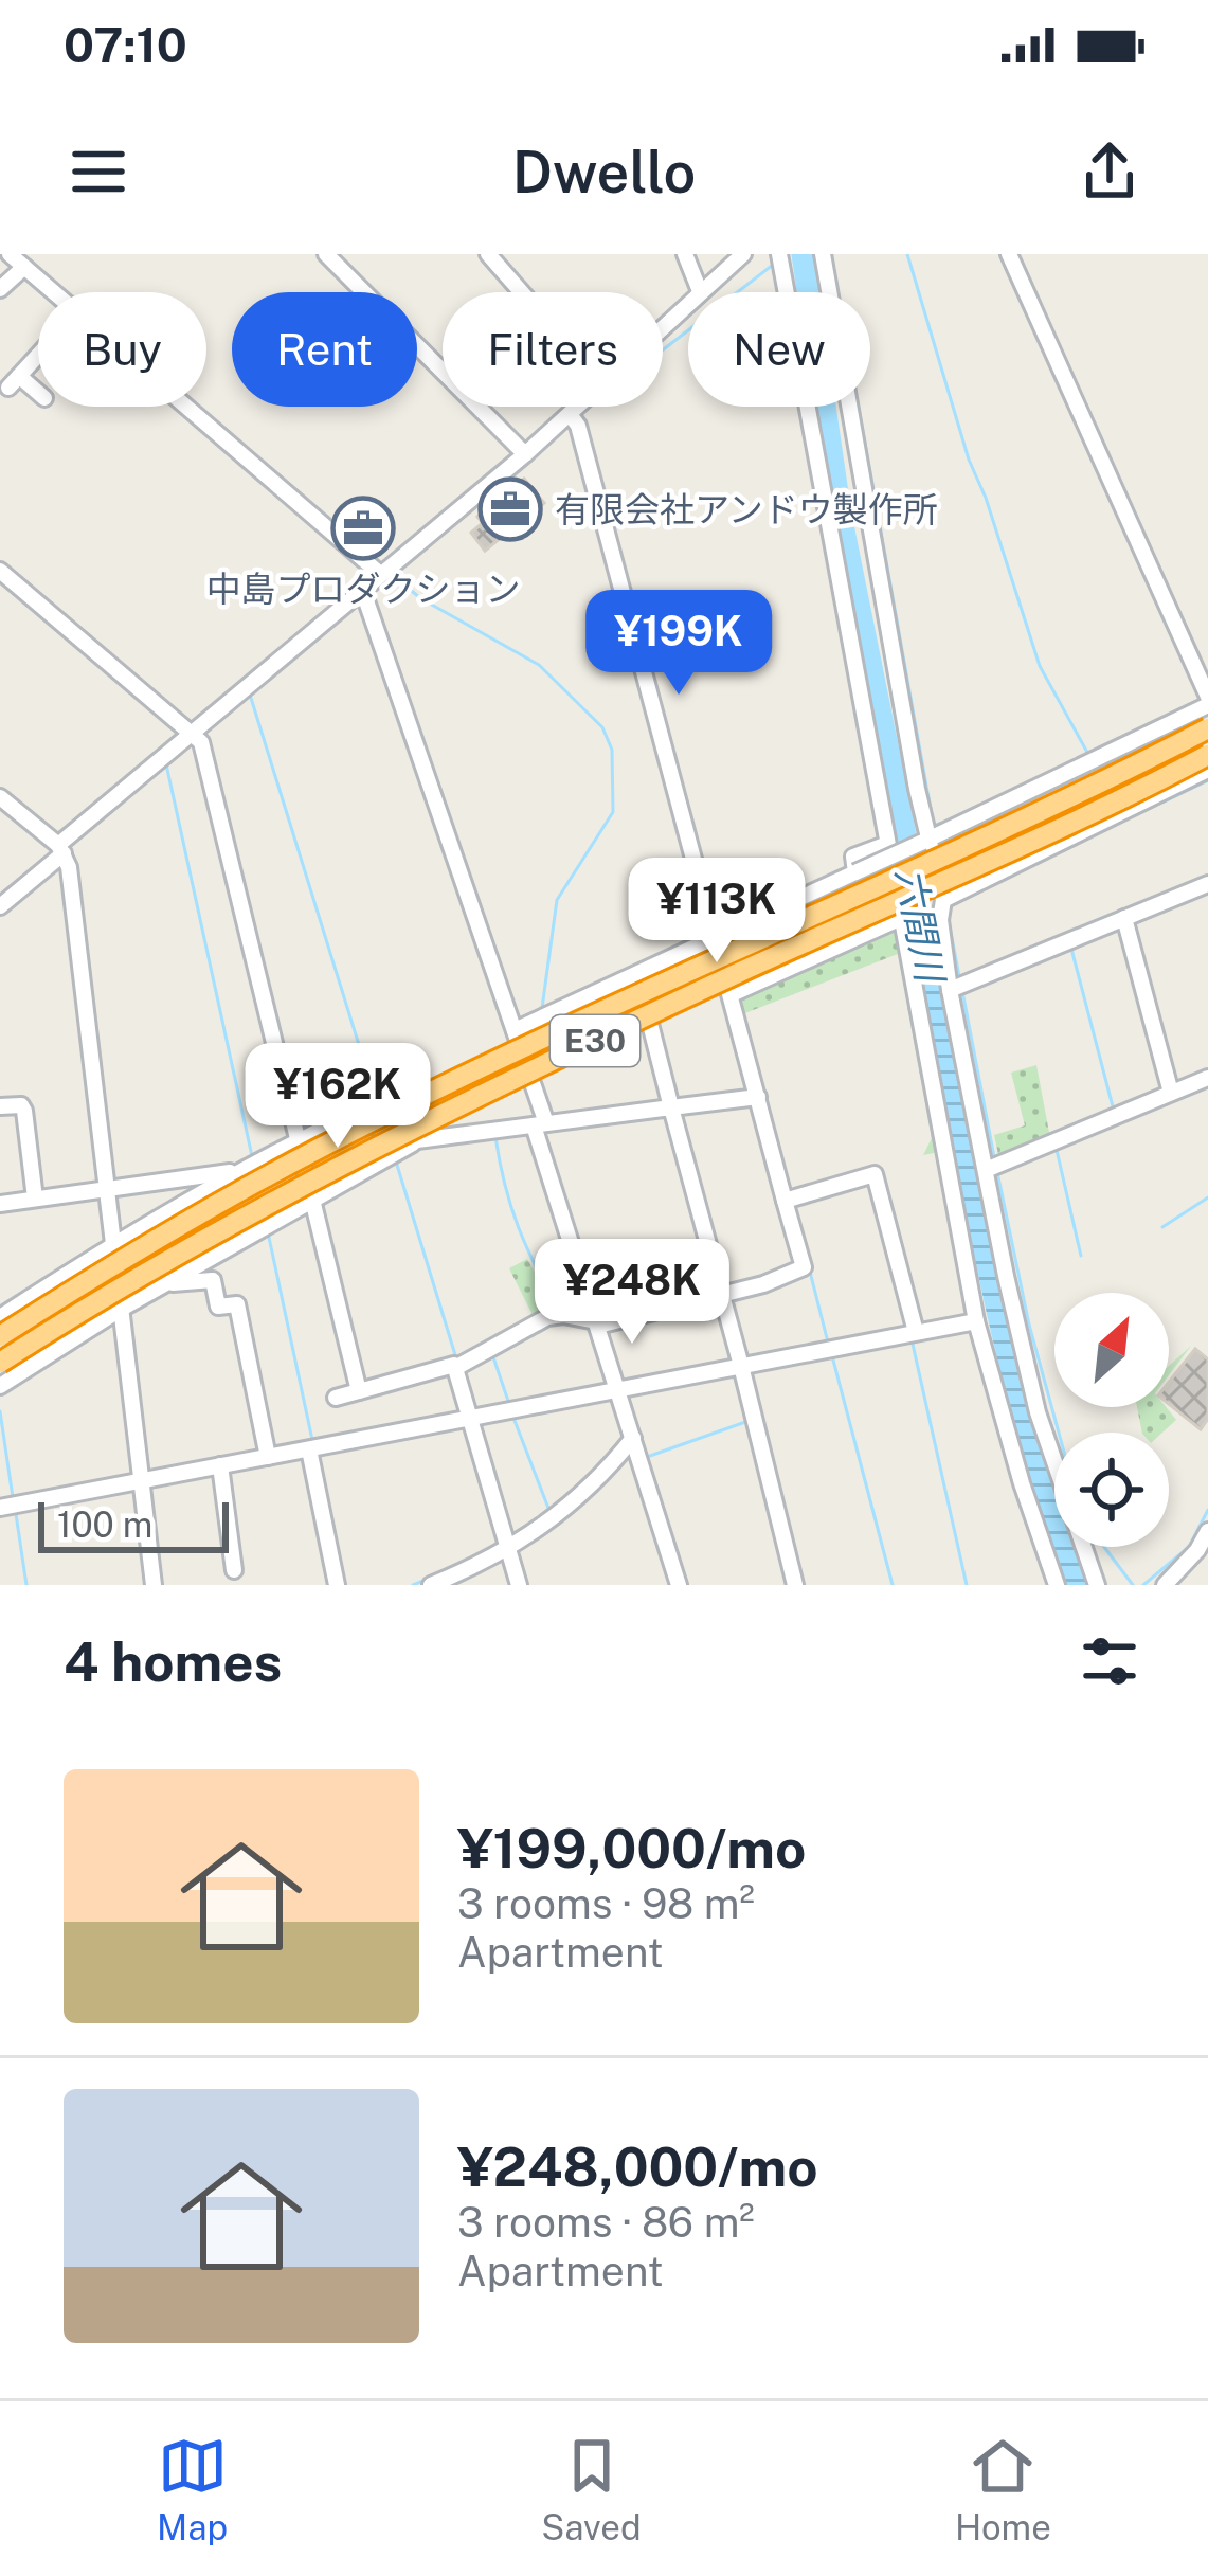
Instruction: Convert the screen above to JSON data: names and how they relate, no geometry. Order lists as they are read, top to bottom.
{
  "streets": {
    "highway": ["E30"]
  },
  "water": ["六間川"],
  "places": {
    "office": ["有限会社アンドウ製作所", "中島プロダクション"]
  },
  "scale_bar": "100 m",
  "north": "top right",
  "page": {
    "status": "07:10",
    "header": "Dwello",
    "chip": [
      "Buy",
      "Rent",
      "Filters",
      "New"
    ],
    "price": [
      "¥199K",
      "¥113K",
      "¥162K",
      "¥248K"
    ],
    "scale": "100 m",
    "heading": "4 homes",
    "list": [
      {
        "name": "¥199,000/mo",
        "note": "3 rooms · 98 m² · Apartment"
      },
      {
        "name": "¥248,000/mo",
        "note": "3 rooms · 86 m² · Apartment"
      }
    ],
    "tabs": ["Map", "Saved", "Home"]
  }
}
